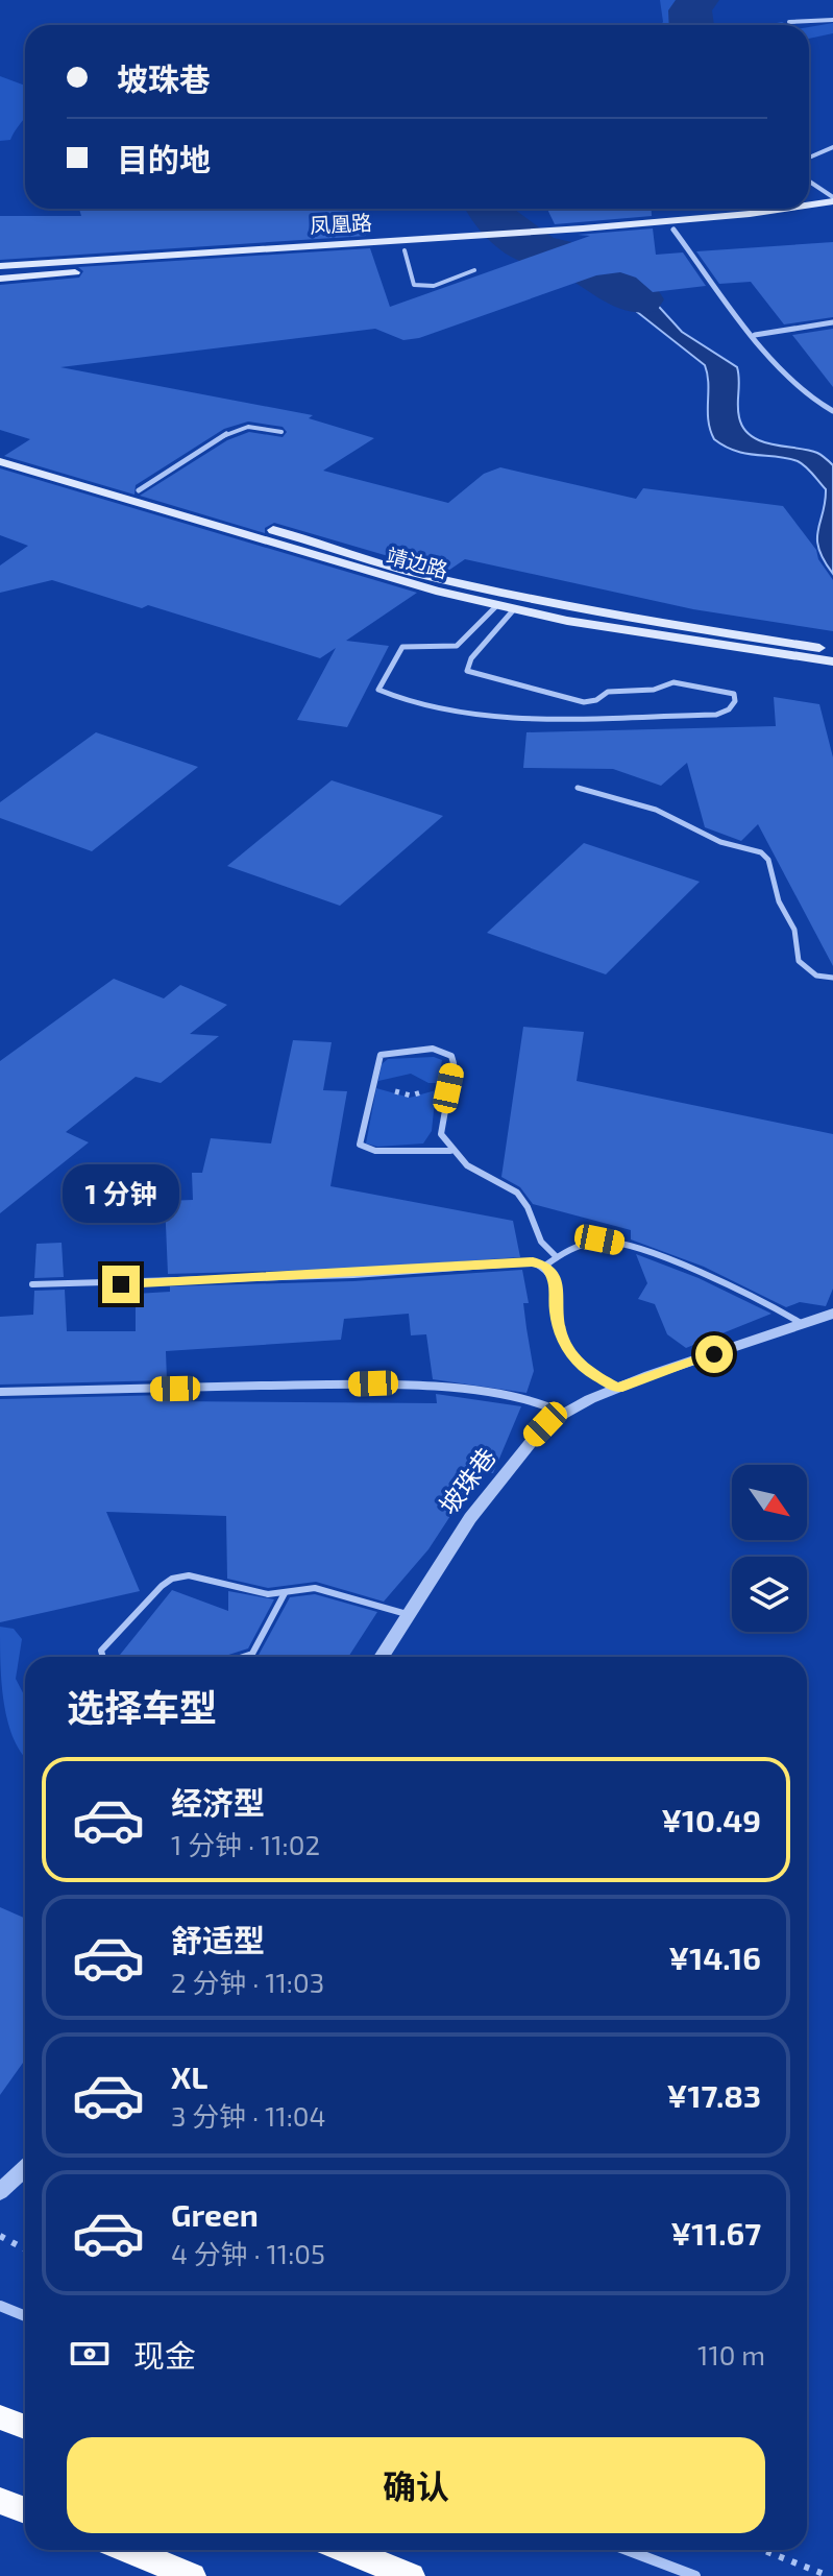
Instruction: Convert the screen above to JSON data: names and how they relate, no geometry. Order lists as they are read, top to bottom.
{
  "streets": {
    "main road": ["凤凰路", "靖边路"],
    "street": ["坡珠巷"]
  },
  "north": "bottom right",
  "page": {
    "banner": ["坡珠巷", "目的地"],
    "bubble": "1 分钟",
    "heading": "选择车型",
    "list": [
      {
        "name": "经济型",
        "note": "1 分钟 · 11:02",
        "value": "¥10.49"
      },
      {
        "name": "舒适型",
        "note": "2 分钟 · 11:03",
        "value": "¥14.16"
      },
      {
        "name": "XL",
        "note": "3 分钟 · 11:04",
        "value": "¥17.83"
      },
      {
        "name": "Green",
        "note": "4 分钟 · 11:05",
        "value": "¥11.67"
      }
    ],
    "pay": ["现金", "110 m"],
    "buttons": "确认"
  }
}
